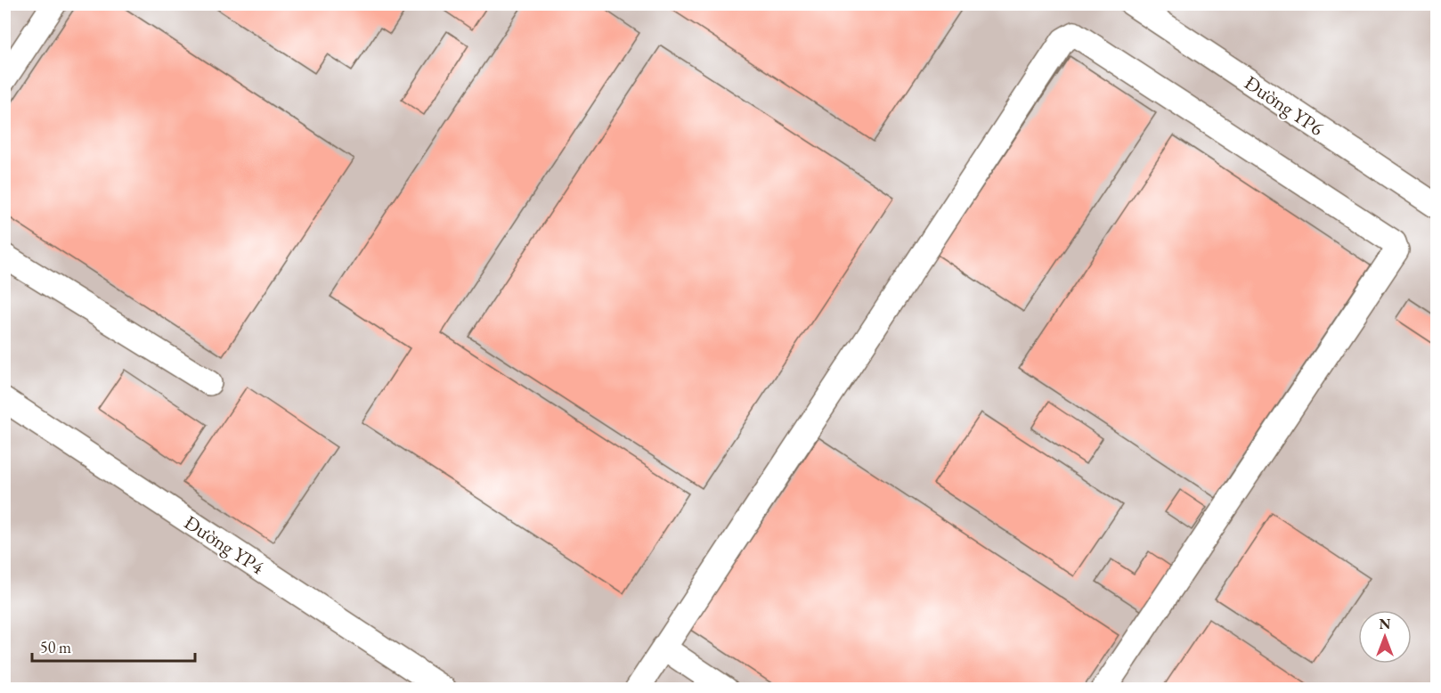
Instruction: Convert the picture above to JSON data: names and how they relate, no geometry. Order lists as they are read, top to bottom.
{
  "streets": {
    "street": ["Đường YP6", "Đường YP4"]
  },
  "scale_bar": "50 m",
  "north": "top"
}
